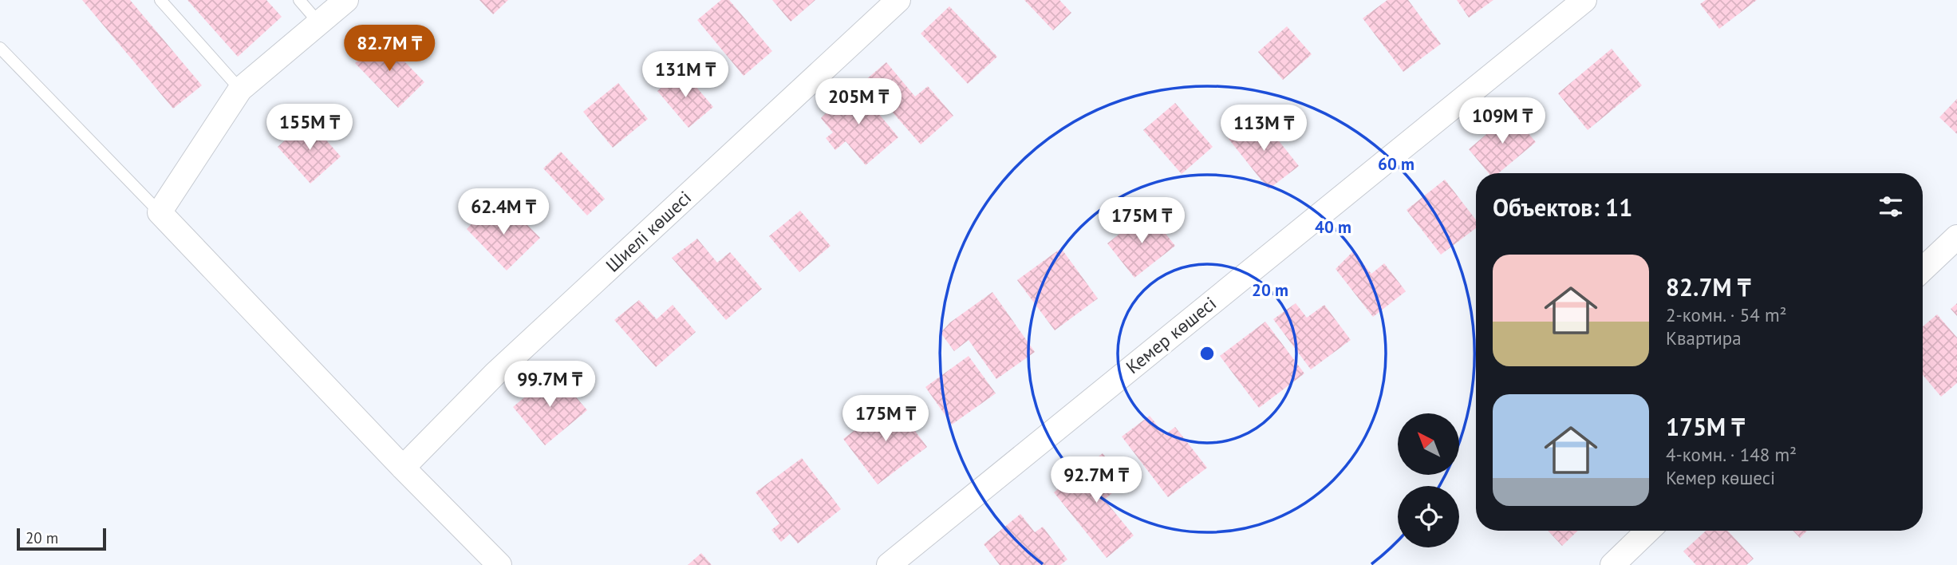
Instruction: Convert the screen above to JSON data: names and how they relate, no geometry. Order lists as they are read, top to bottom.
{
  "streets": {
    "street": ["Шиелі көшесі", "Кемер көшесі"]
  },
  "scale_bar": "20 m",
  "north": "top left",
  "page": {
    "price": [
      "82.7M ₸",
      "131M ₸",
      "205M ₸",
      "109M ₸",
      "155M ₸",
      "113M ₸",
      "62.4M ₸",
      "175M ₸",
      "99.7M ₸",
      "175M ₸",
      "92.7M ₸"
    ],
    "heading": "Объектов: 11",
    "list": [
      {
        "name": "82.7M ₸",
        "note": "2-комн. · 54 m² · Квартира"
      },
      {
        "name": "175M ₸",
        "note": "4-комн. · 148 m² · Кемер көшесі"
      }
    ],
    "scale": "20 m"
  },
  "rings": ["60 m", "40 m", "20 m"]
}
